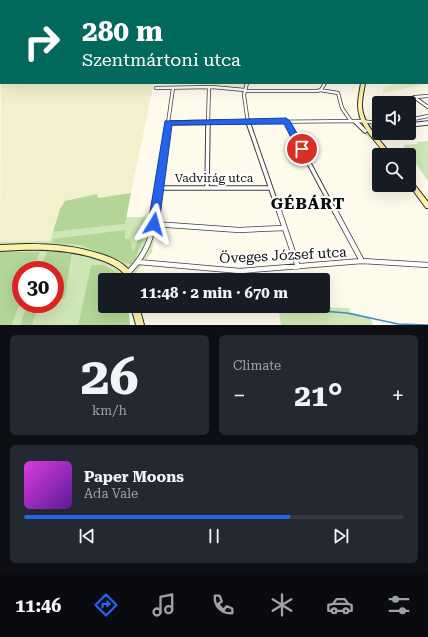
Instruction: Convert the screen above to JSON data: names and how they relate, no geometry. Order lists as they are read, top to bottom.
{
  "streets": {
    "street": ["Vadvirág utca", "Öveges József utca"]
  },
  "districts": ["GÉBÁRT"],
  "page": {
    "turn": ["280 m", "Szentmártoni utca"],
    "limit": "30",
    "trip": "11:48 · 2 min · 670 m",
    "tile": [
      ["26", "km/h"],
      "Climate"
    ],
    "heat": ["−", "21°", "+"],
    "song": ["Paper Moons", "Ada Vale"],
    "tabs": "11:46"
  }
}
